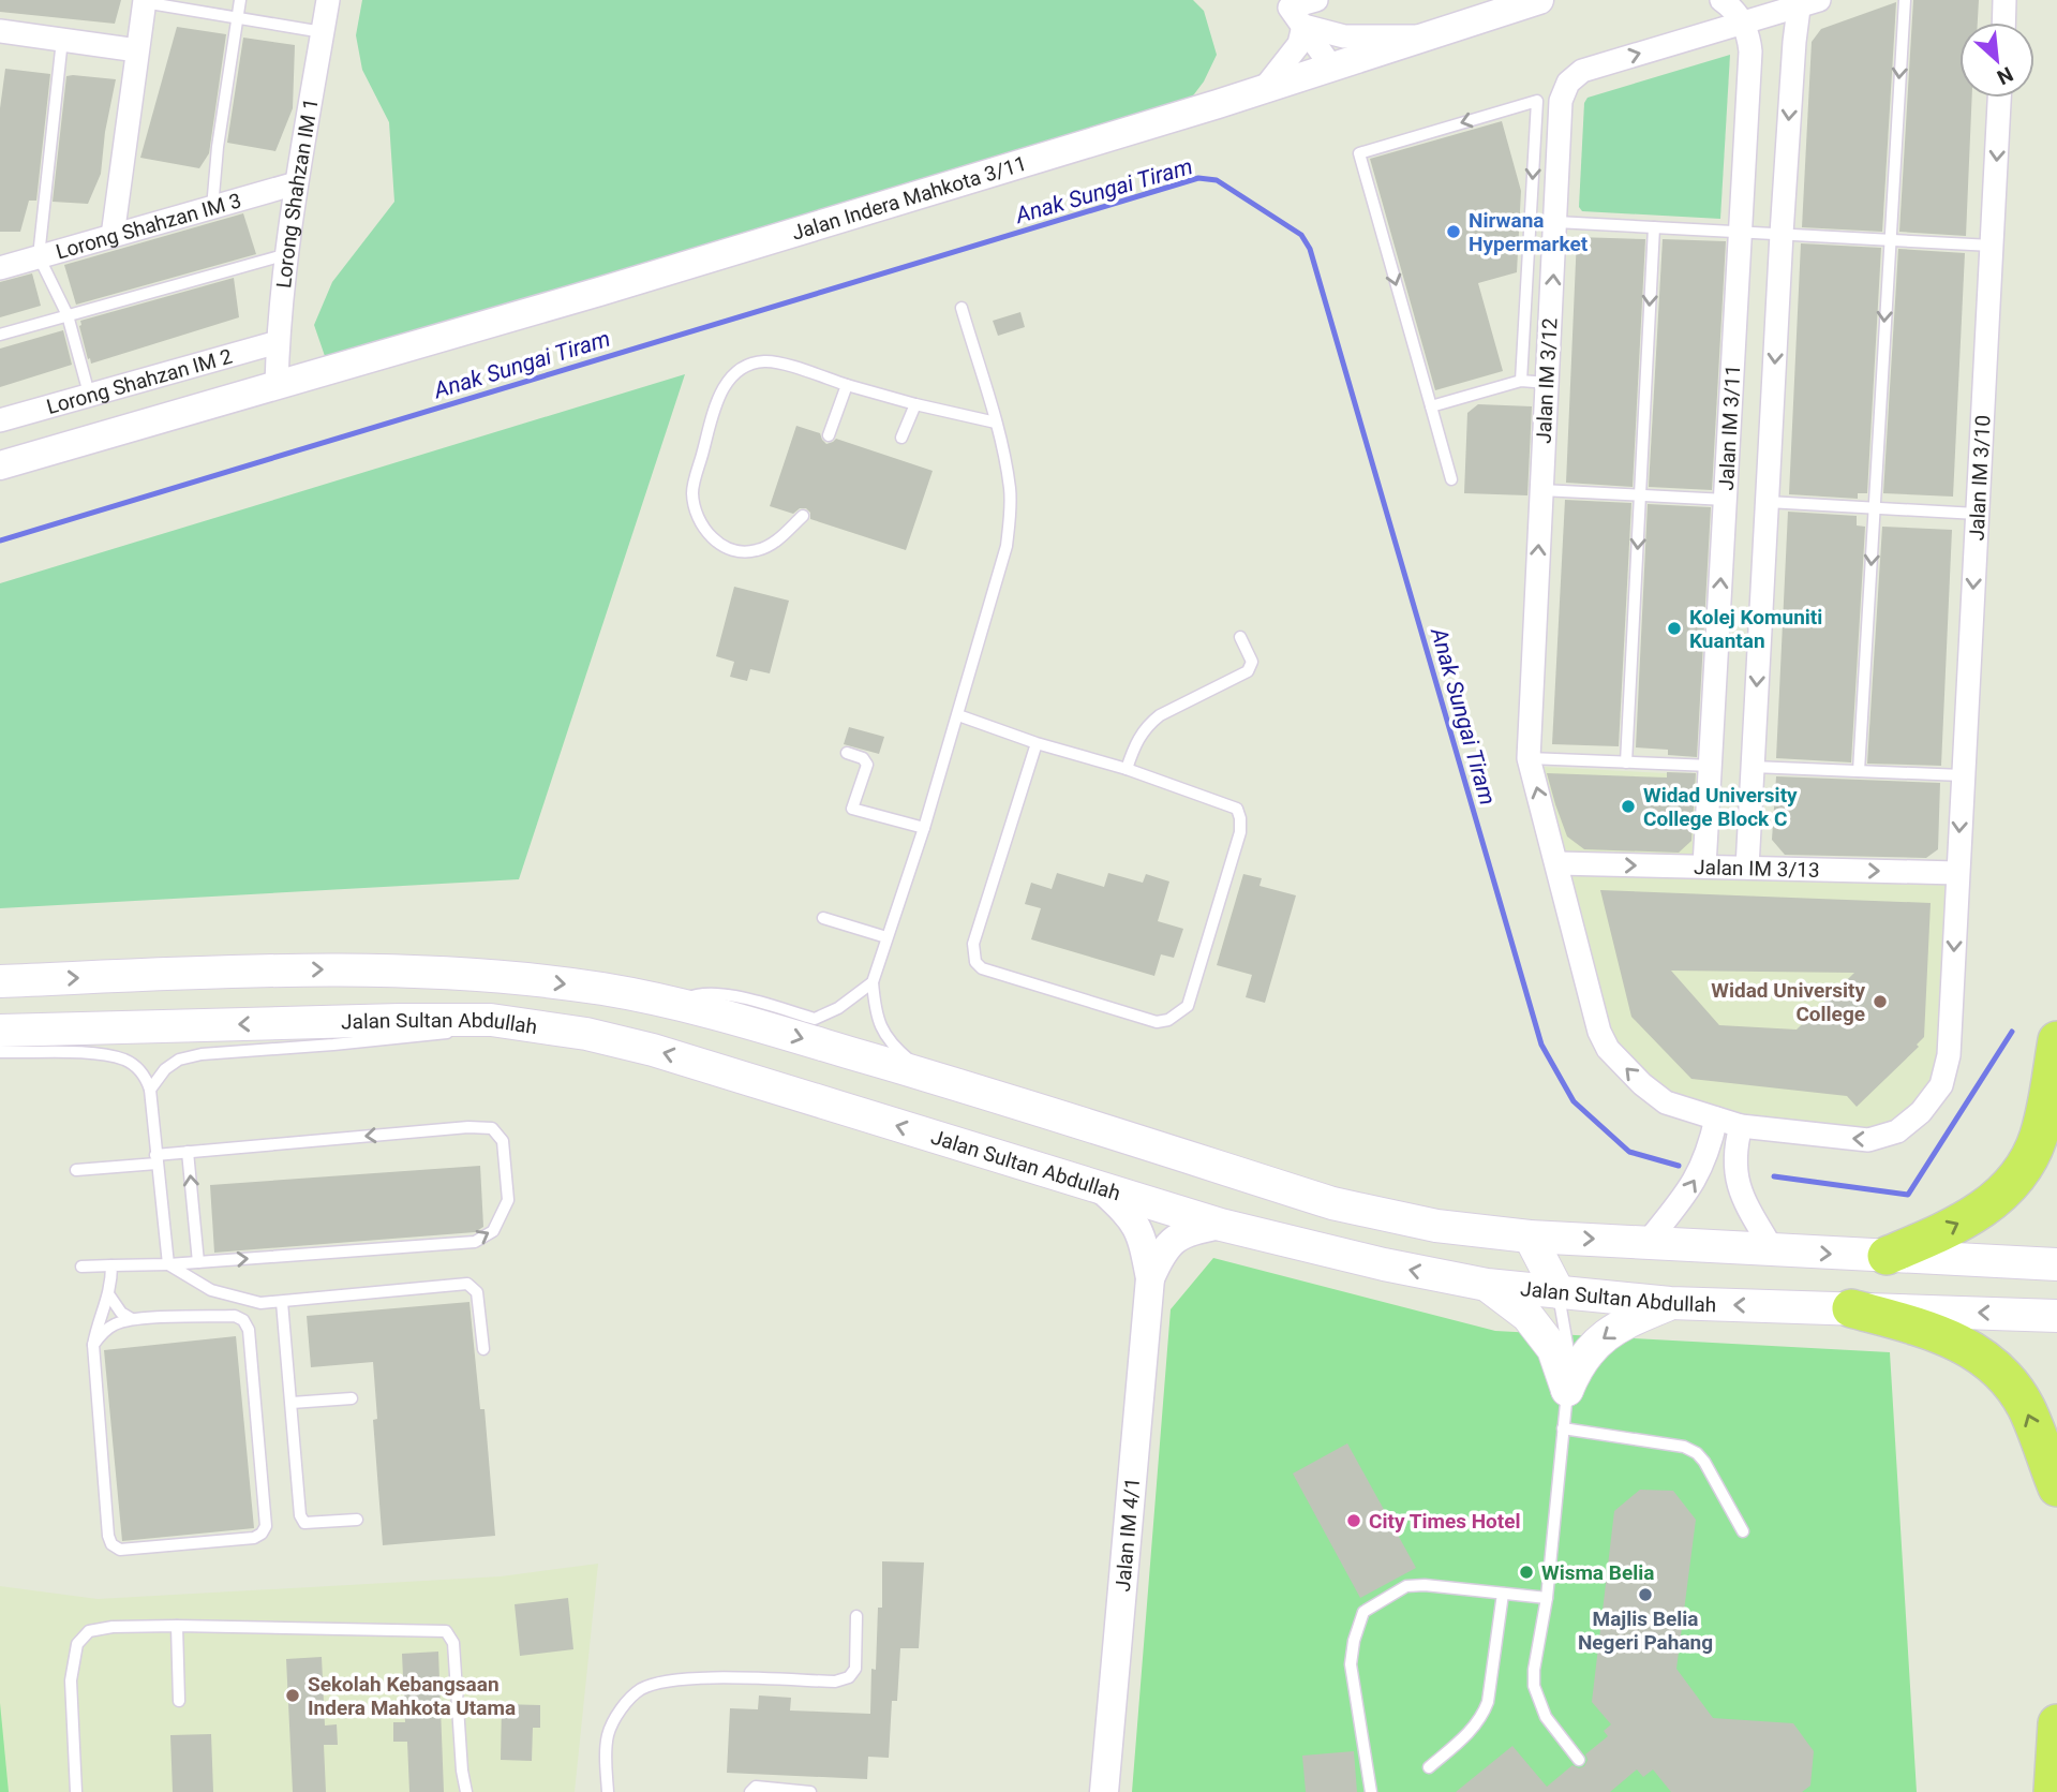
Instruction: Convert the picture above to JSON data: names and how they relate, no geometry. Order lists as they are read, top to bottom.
{
  "streets": {
    "main road": ["Jalan Sultan Abdullah"],
    "street": [
      "Lorong Shahzan IM 1",
      "Jalan Indera Mahkota 3/11",
      "Lorong Shahzan IM 3",
      "Lorong Shahzan IM 2",
      "Jalan IM 3/12",
      "Jalan IM 3/11",
      "Jalan IM 3/10",
      "Jalan IM 3/13",
      "Jalan IM 4/1"
    ]
  },
  "crossings": [
    ["Lorong Shahzan IM 1", "Jalan Indera Mahkota 3/11"],
    ["Lorong Shahzan IM 1", "Lorong Shahzan IM 3"],
    ["Lorong Shahzan IM 1", "Lorong Shahzan IM 2"],
    ["Jalan IM 3/12", "Jalan IM 3/11"],
    ["Jalan IM 3/12", "Jalan IM 3/10"],
    ["Jalan IM 3/12", "Jalan IM 3/13"],
    ["Jalan IM 3/11", "Jalan IM 3/13"],
    ["Jalan IM 3/10", "Jalan IM 3/13"],
    ["Jalan Sultan Abdullah", "Jalan IM 4/1"]
  ],
  "one_way": ["Jalan IM 3/12", "Jalan IM 3/10", "Jalan IM 3/13"],
  "water": ["Anak Sungai Tiram"],
  "places": [
    "Nirwana Hypermarket",
    "Kolej Komuniti Kuantan",
    "Widad University College Block C",
    "Widad University College",
    "City Times Hotel",
    "Wisma Belia",
    "Majlis Belia Negeri Pahang",
    "Sekolah Kebangsaan Indera Mahkota Utama"
  ],
  "north": "bottom right"
}
